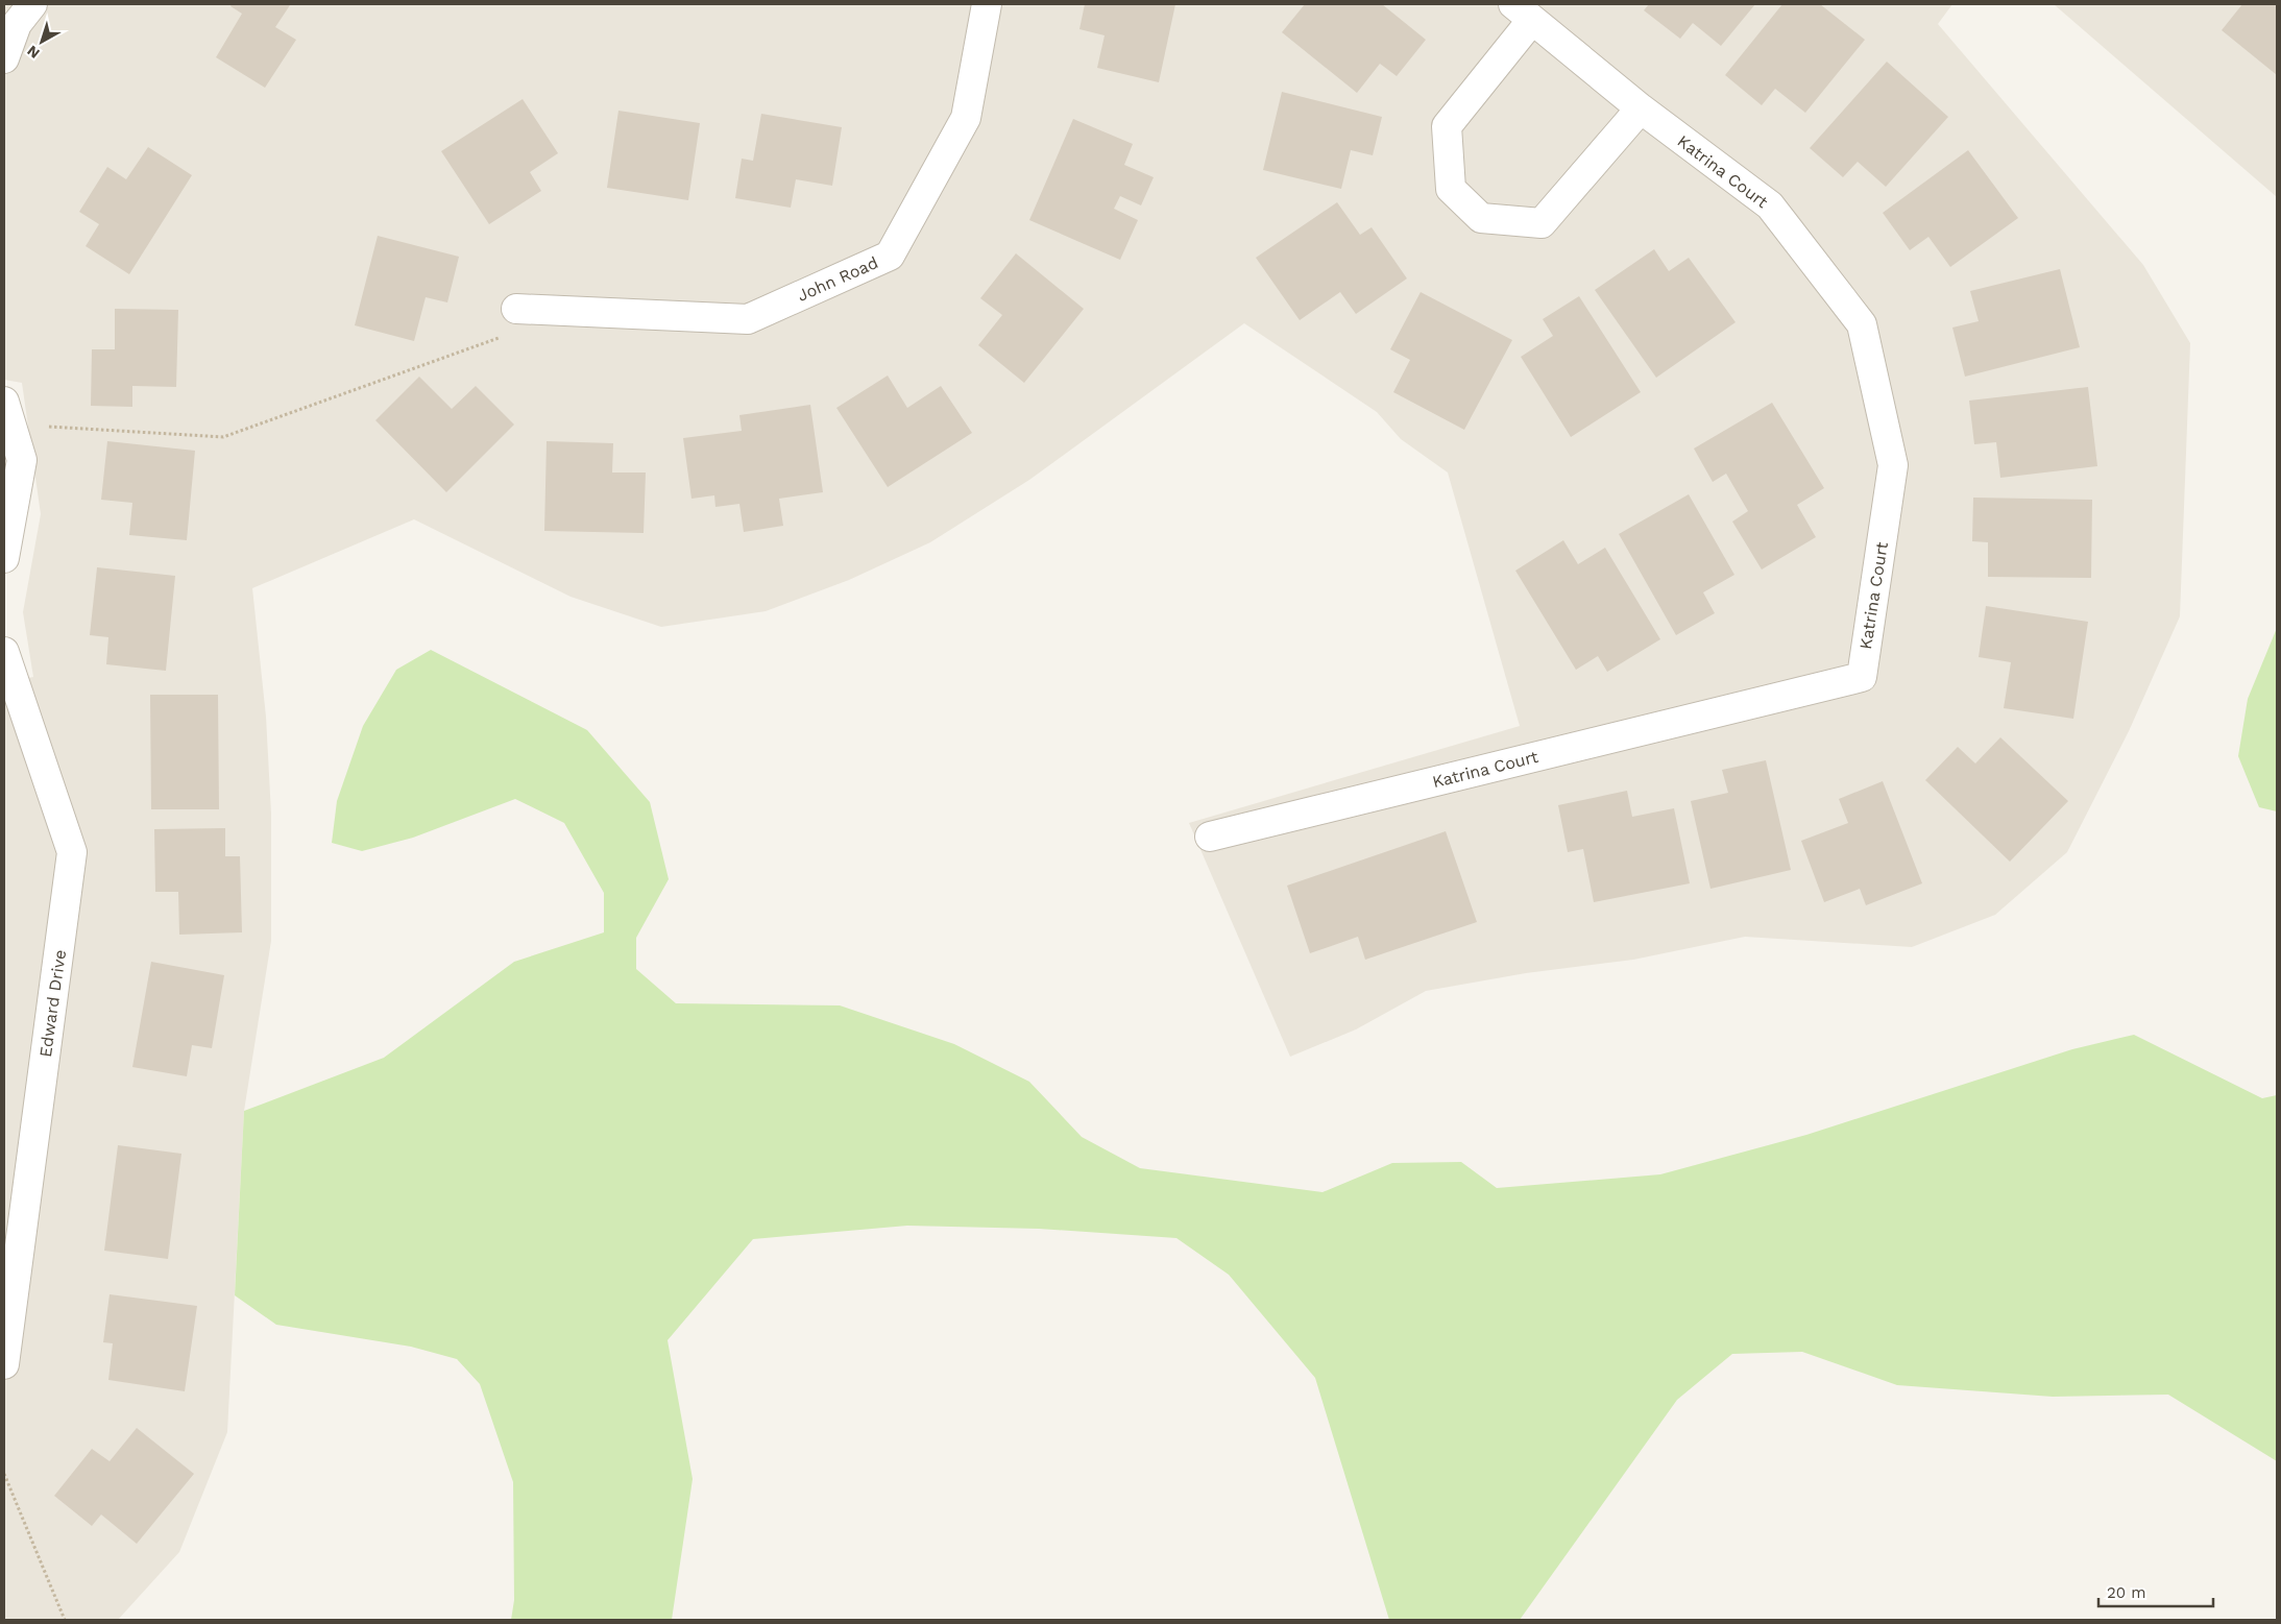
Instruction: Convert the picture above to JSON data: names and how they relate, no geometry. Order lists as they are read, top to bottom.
{
  "streets": {
    "street": ["Katrina Court", "John Road", "Edward Drive"]
  },
  "scale_bar": "20 m",
  "north": "bottom left"
}
